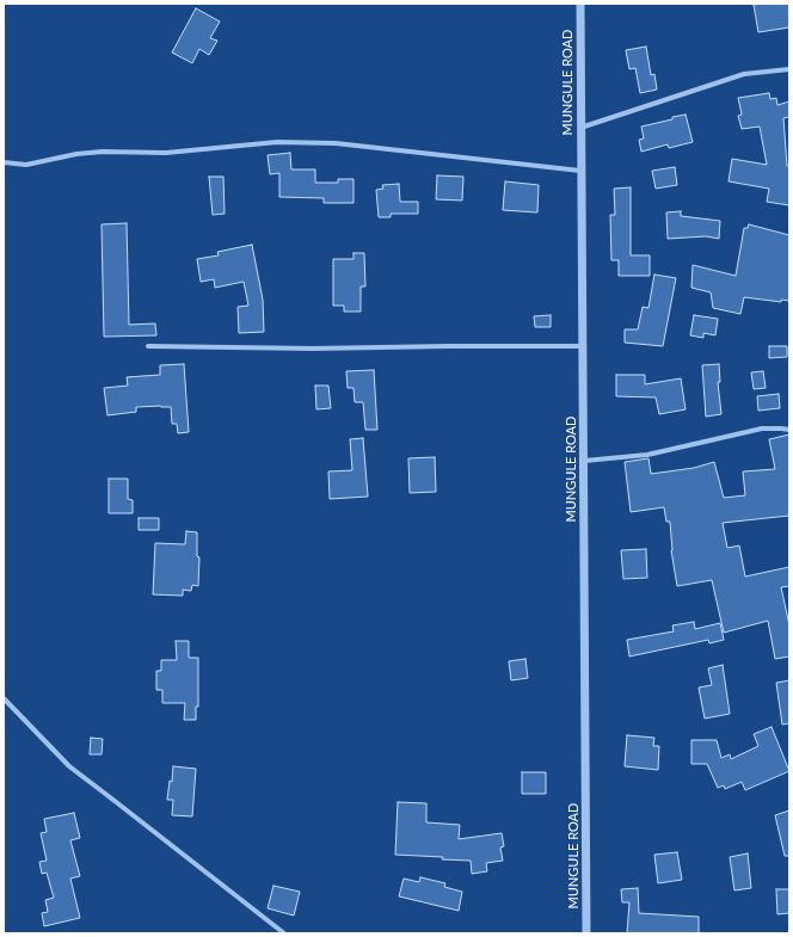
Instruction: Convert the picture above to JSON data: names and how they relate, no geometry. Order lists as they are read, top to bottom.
{
  "streets": {
    "street": ["MUNGULE ROAD"]
  }
}
